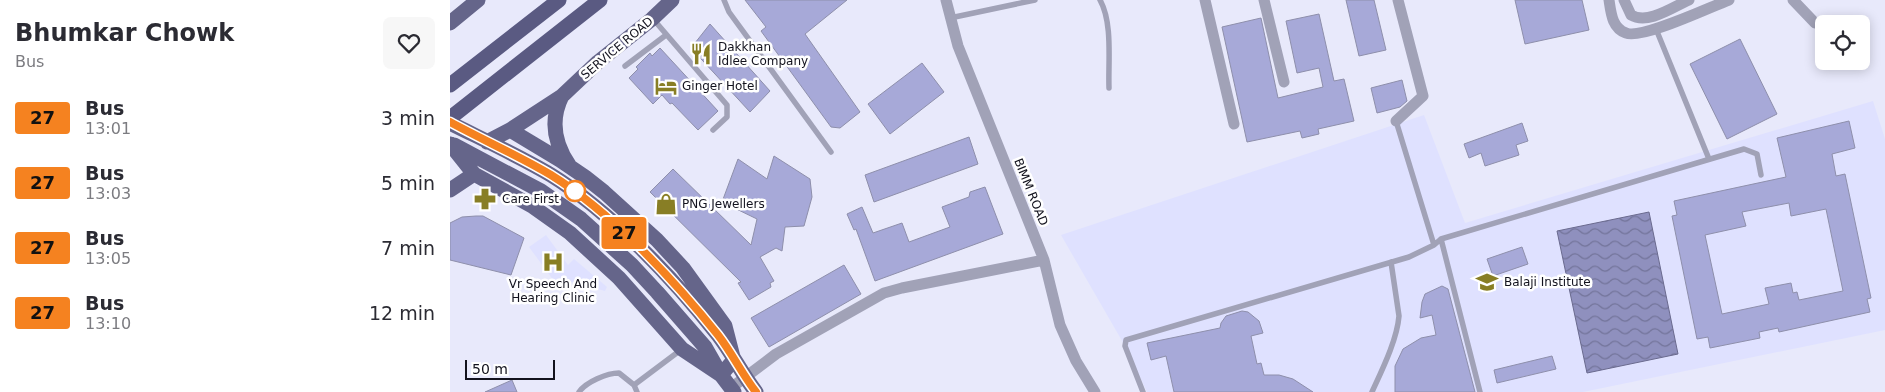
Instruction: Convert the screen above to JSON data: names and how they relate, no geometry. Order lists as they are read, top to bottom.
{
  "streets": {
    "main road": ["SERVICE ROAD"],
    "street": ["BIMM ROAD"]
  },
  "places": {
    "restaurant": ["Dakkhan Idlee Company"],
    "hotel": ["Ginger Hotel"],
    "pharmacy": ["Care First"],
    "shop": ["PNG Jewellers"],
    "hospital": ["Vr Speech And Hearing Clinic"],
    "school or university": ["Balaji Institute"]
  },
  "lines": ["bus line 27"],
  "scale_bar": "50 m",
  "page": {
    "heading": ["Bhumkar Chowk", "Bus"],
    "on_map": "27",
    "list": [
      {
        "mark": "27",
        "name": "Bus",
        "note": "13:01",
        "value": "3 min"
      },
      {
        "mark": "27",
        "name": "Bus",
        "note": "13:03",
        "value": "5 min"
      },
      {
        "mark": "27",
        "name": "Bus",
        "note": "13:05",
        "value": "7 min"
      },
      {
        "mark": "27",
        "name": "Bus",
        "note": "13:10",
        "value": "12 min"
      }
    ],
    "scale": "50 m"
  }
}
